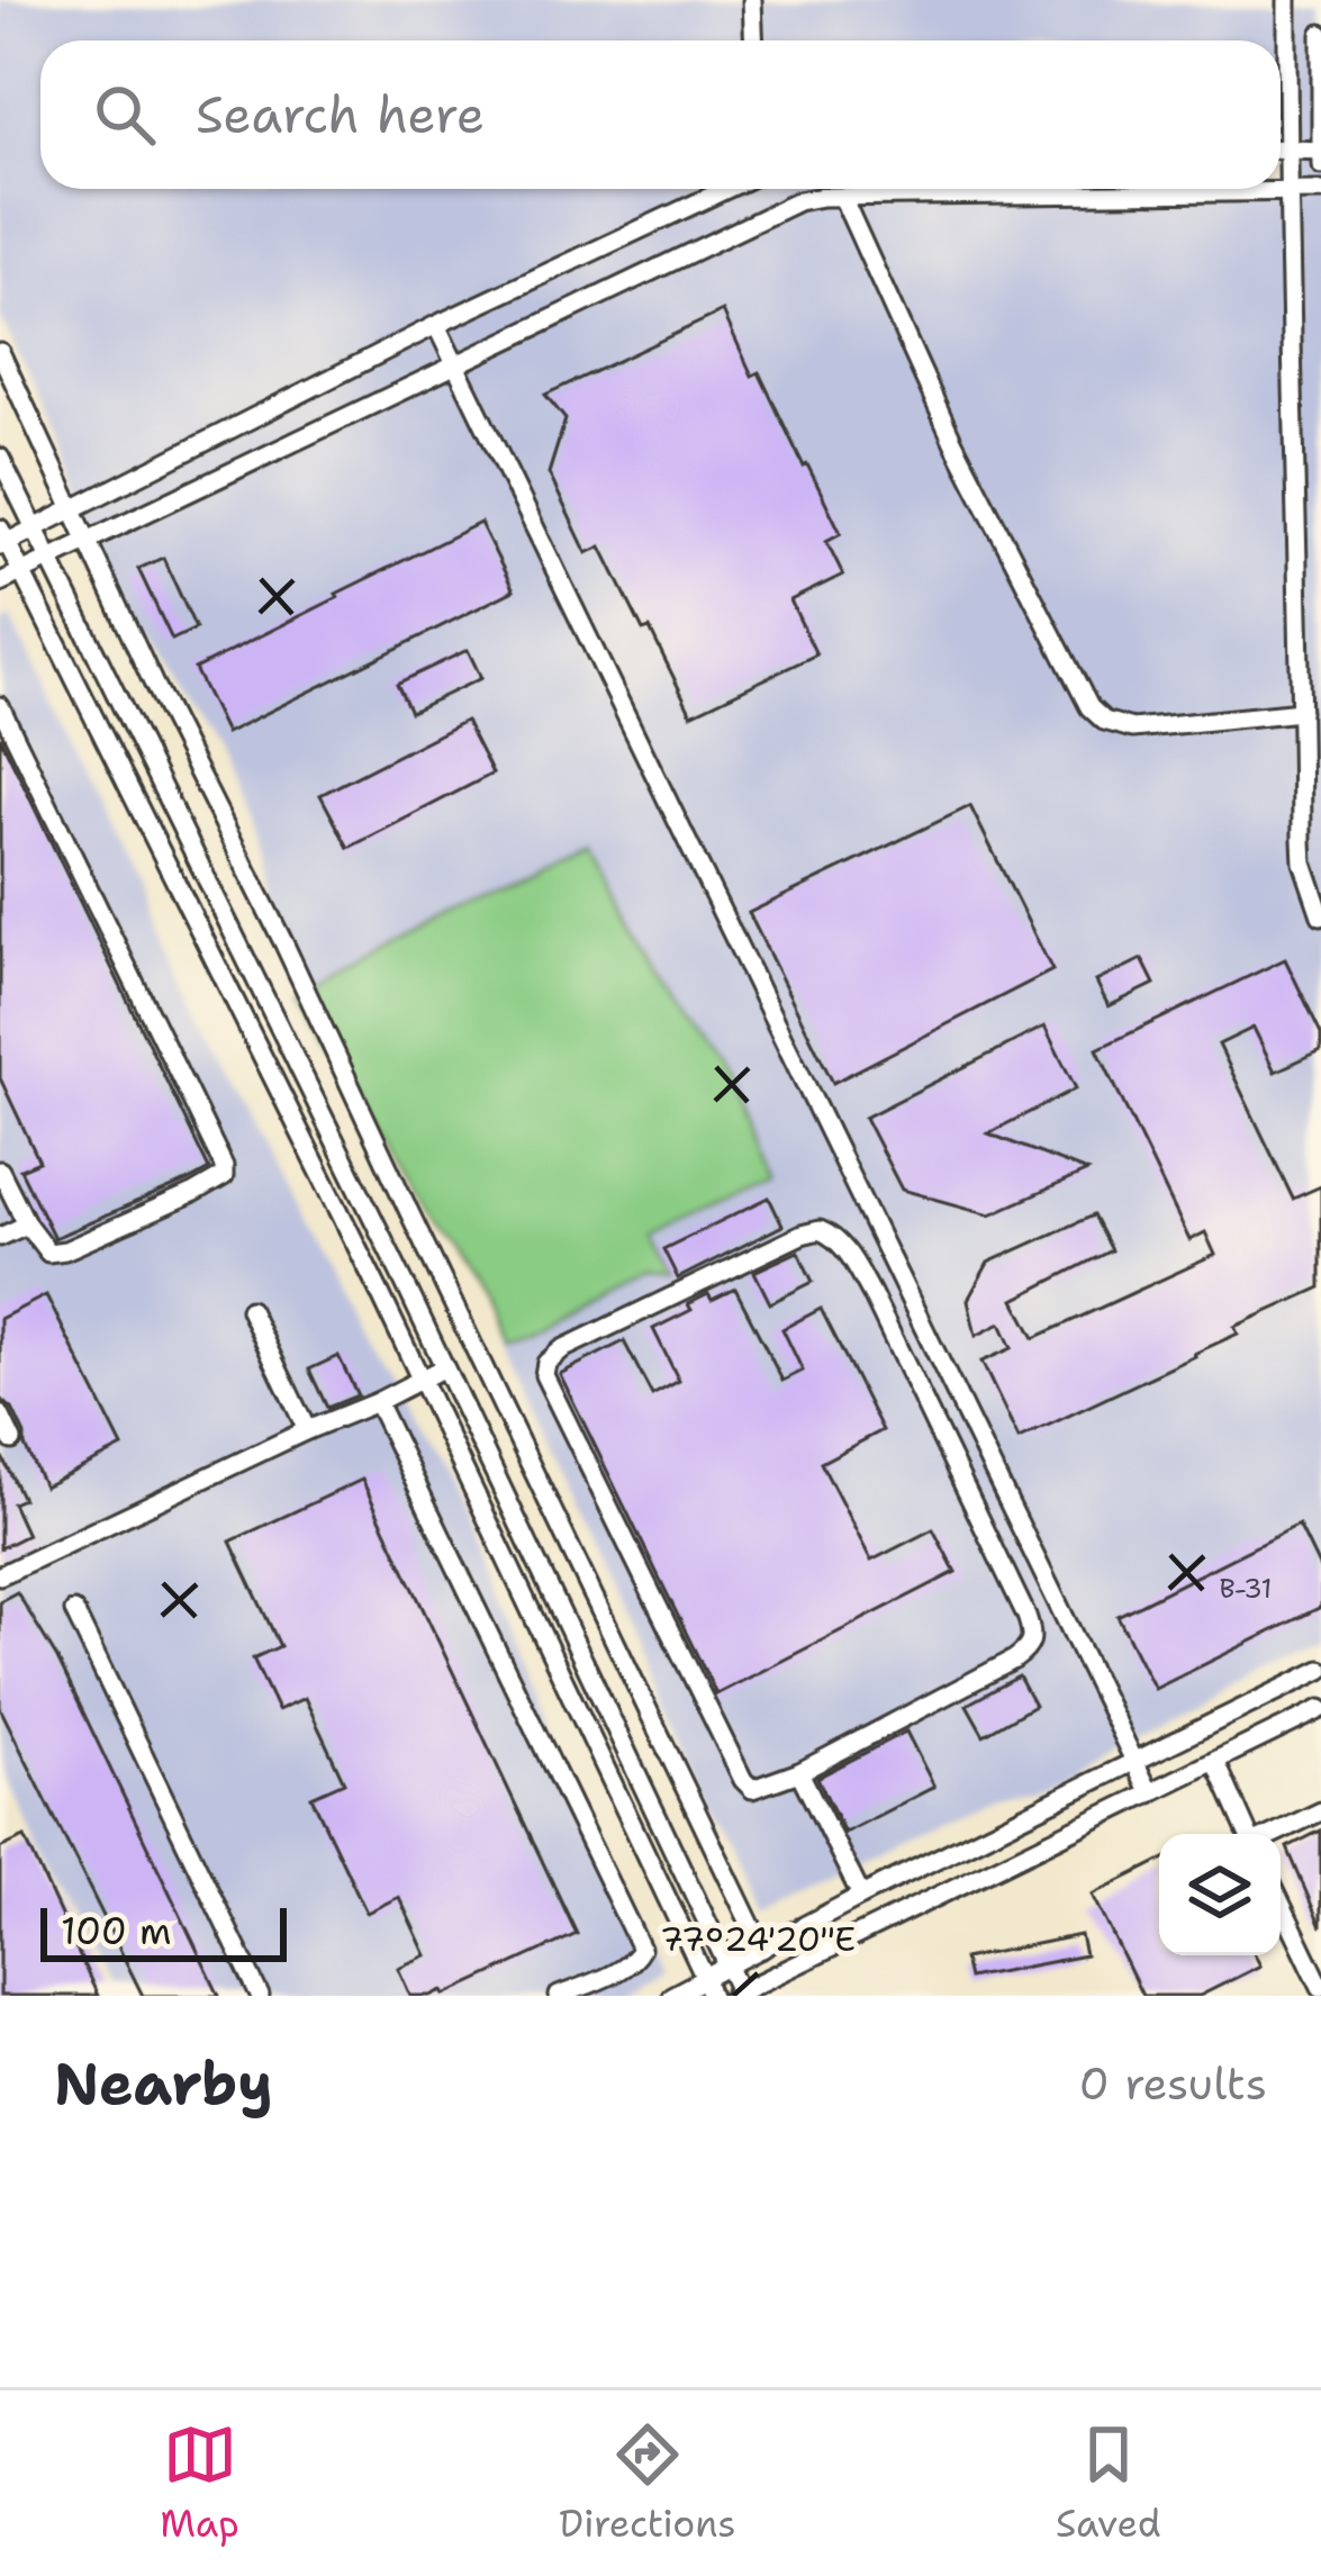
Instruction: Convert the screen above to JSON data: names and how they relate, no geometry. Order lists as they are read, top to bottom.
{
  "house_numbers": ["B-31"],
  "scale_bar": "100 m",
  "page": {
    "search": "Search here",
    "scale": "100 m",
    "heading": ["Nearby", "0 results"],
    "nav": ["Map", "Directions", "Saved"]
  },
  "coordinates": ["77°24'20\"E"]
}
